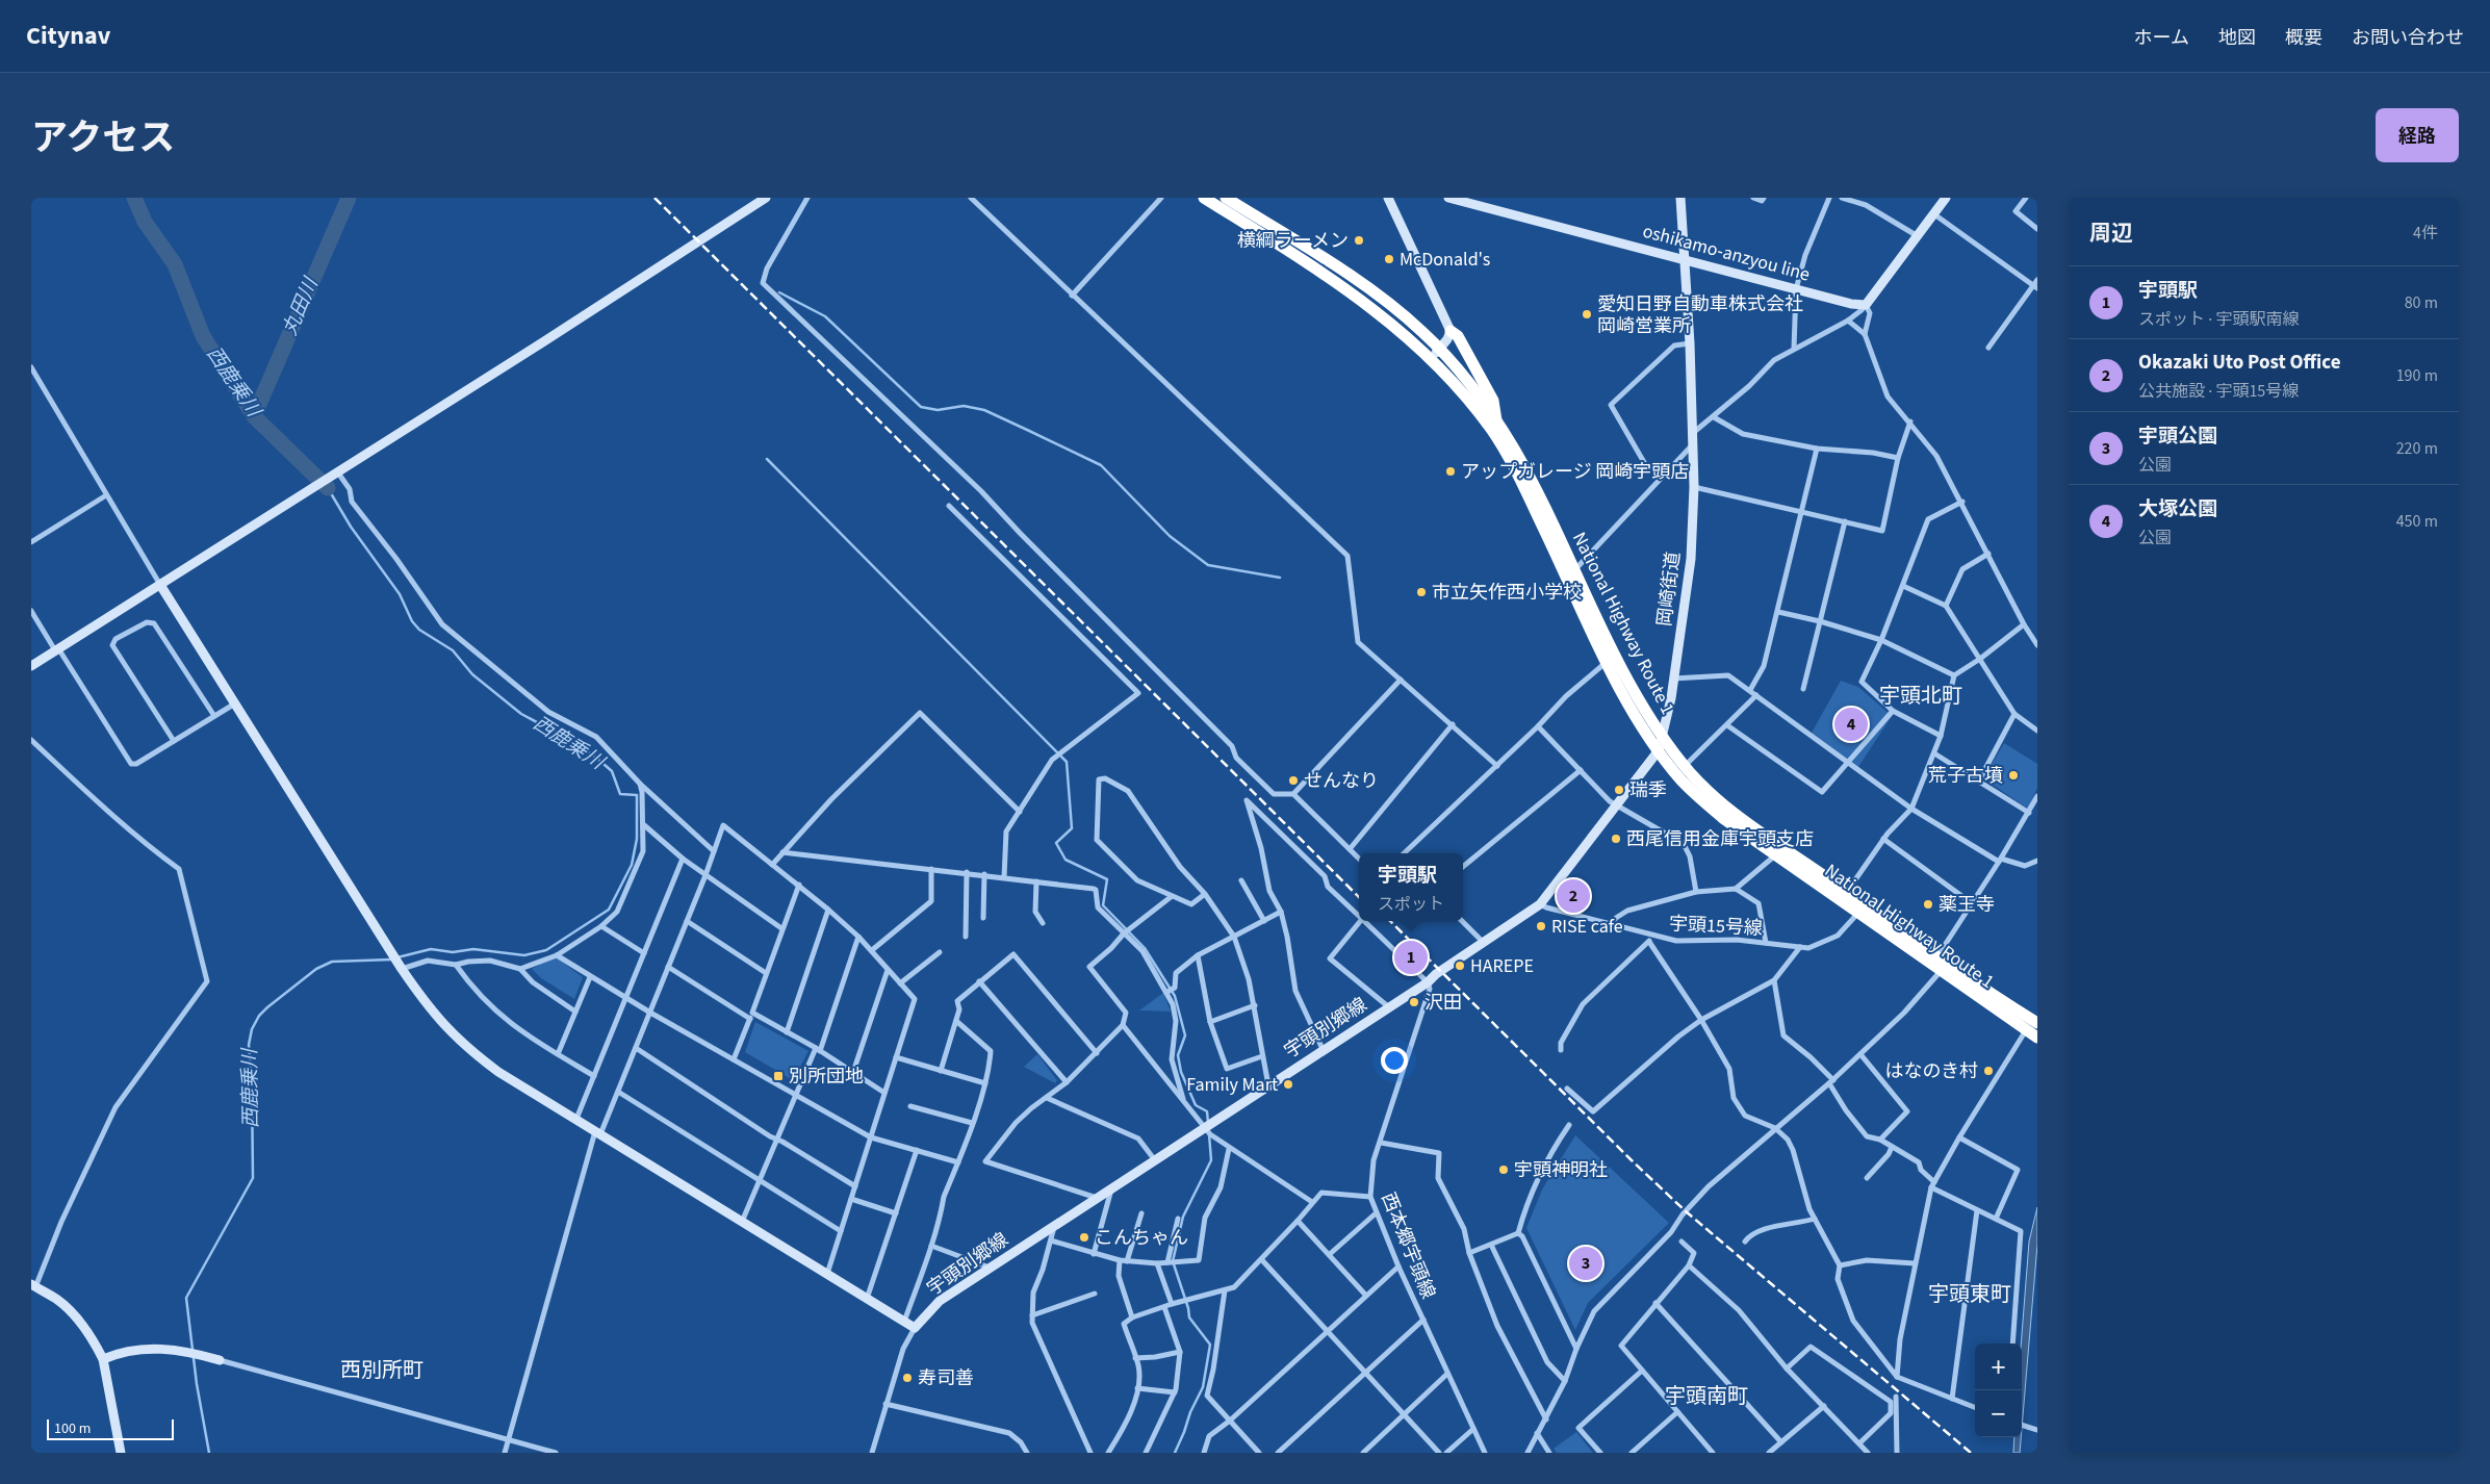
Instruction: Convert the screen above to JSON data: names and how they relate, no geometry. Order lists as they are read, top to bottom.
{
  "streets": {
    "highway": ["National Highway Route 1"],
    "street": [
      "oshikamo-anzyou line",
      "岡崎街道",
      "宇頭15号線",
      "宇頭別郷線",
      "西本郷宇頭線"
    ]
  },
  "crossings": [
    ["岡崎街道", "National Highway Route 1"],
    ["National Highway Route 1", "宇頭15号線"],
    ["宇頭別郷線", "西本郷宇頭線"]
  ],
  "districts": [
    "宇頭北町",
    "宇頭東町",
    "西別所町",
    "宇頭南町"
  ],
  "water": ["丸田川", "西鹿乗川"],
  "places": {
    "other": [
      "横綱ラーメン",
      "McDonald's",
      "愛知日野自動車株式会社 岡崎営業所",
      "アップガレージ 岡崎宇頭店",
      "市立矢作西小学校",
      "荒子古墳",
      "せんなり",
      "瑞季",
      "西尾信用金庫宇頭支店",
      "薬王寺",
      "RISE cafe",
      "HAREPE",
      "沢田",
      "はなのき村",
      "Family Mart",
      "宇頭神明社",
      "こんちゃん",
      "寿司善"
    ],
    "transit": ["別所団地"]
  },
  "scale_bar": "100 m",
  "page": {
    "header": "Citynav",
    "nav": [
      "ホーム",
      "地図",
      "概要",
      "お問い合わせ"
    ],
    "title": "アクセス",
    "buttons": "経路",
    "heading": ["周辺", "4件"],
    "list": [
      {
        "mark": "1",
        "name": "宇頭駅",
        "note": "スポット · 宇頭駅南線",
        "value": "80 m"
      },
      {
        "mark": "2",
        "name": "Okazaki Uto Post Office",
        "note": "公共施設 · 宇頭15号線",
        "value": "190 m"
      },
      {
        "mark": "3",
        "name": "宇頭公園",
        "note": "公園",
        "value": "220 m"
      },
      {
        "mark": "4",
        "name": "大塚公園",
        "note": "公園",
        "value": "450 m"
      }
    ],
    "pins": [
      "4",
      "2",
      "1",
      "3"
    ],
    "popup": ["宇頭駅", "スポット"],
    "map_buttons": ["+", "−"],
    "scale": "100 m"
  }
}
